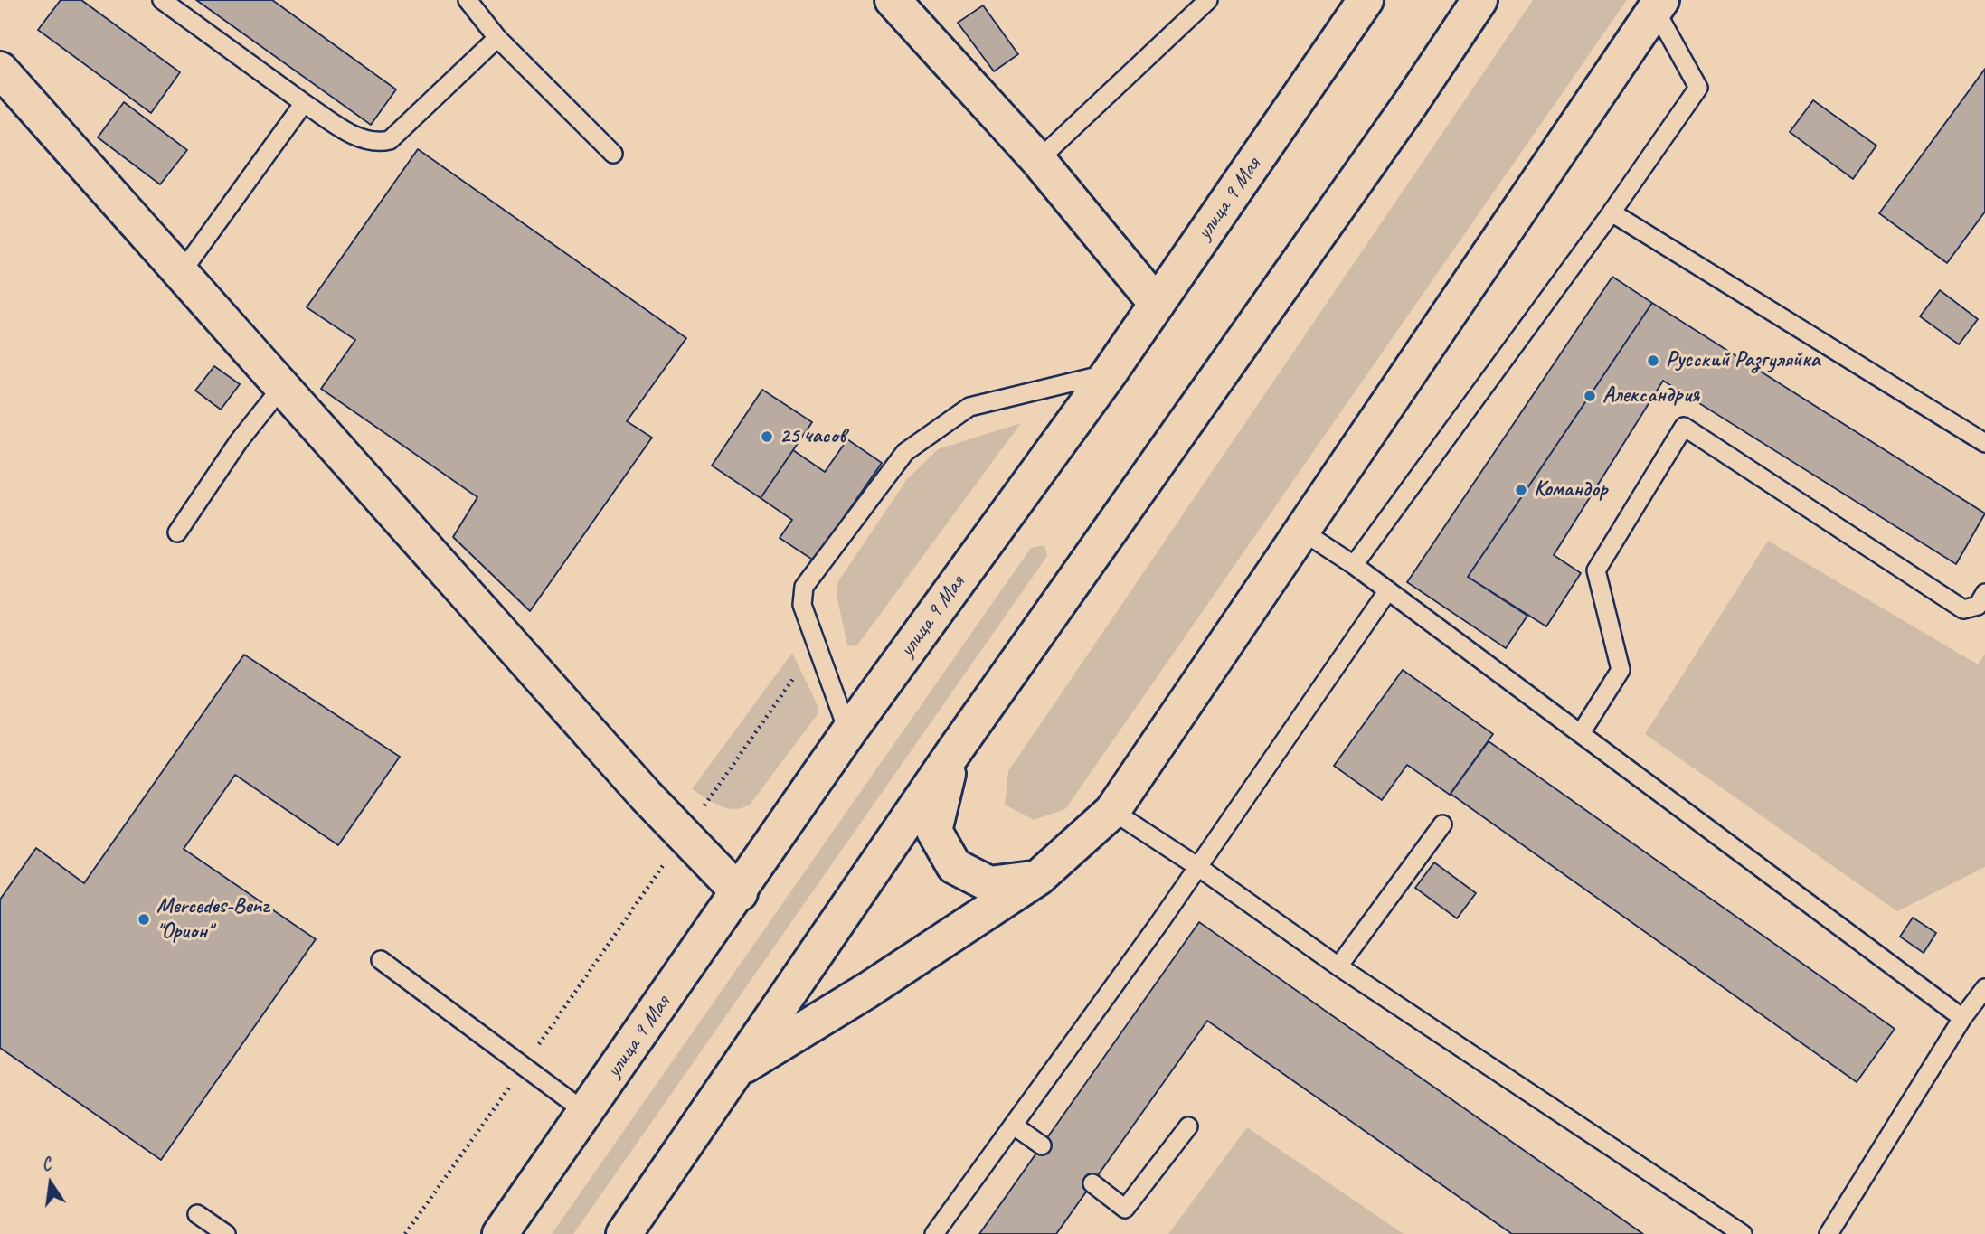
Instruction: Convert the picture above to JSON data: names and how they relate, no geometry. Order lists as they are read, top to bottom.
{
  "streets": {
    "main road": ["улица 9 Мая"]
  },
  "places": [
    "Русский Разгуляйка",
    "Александрия",
    "25 часов",
    "Командор",
    "Mercedes-Benz \"Орион\""
  ],
  "north": "top"
}
